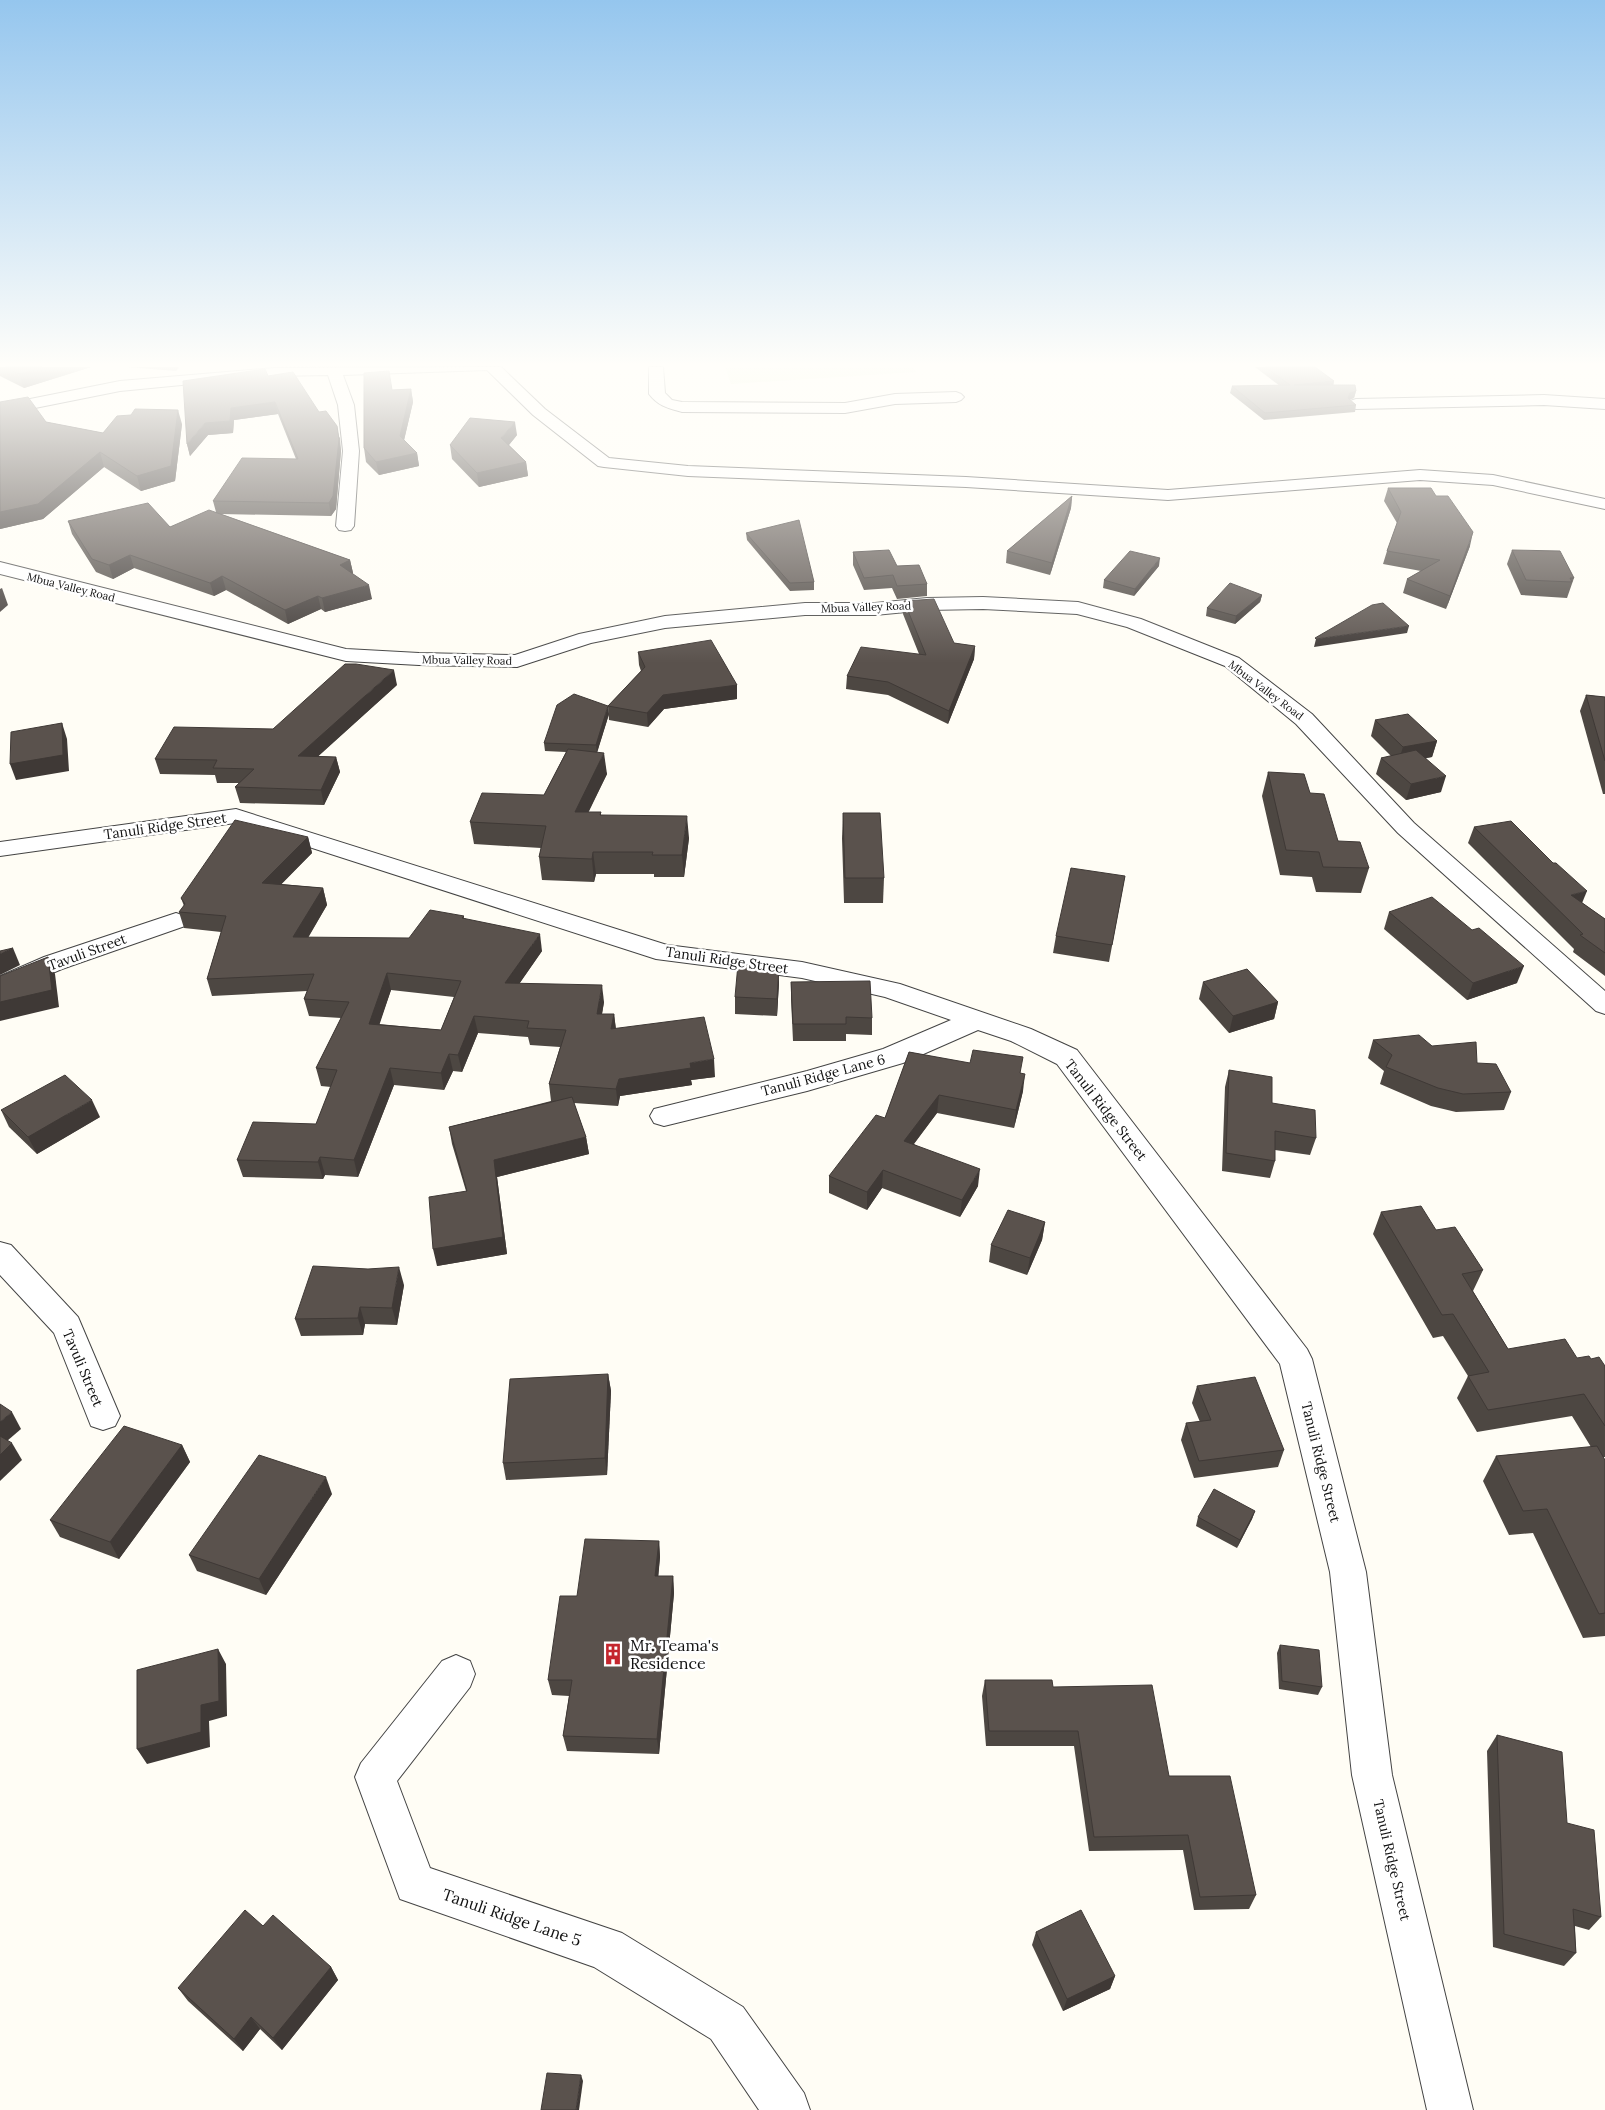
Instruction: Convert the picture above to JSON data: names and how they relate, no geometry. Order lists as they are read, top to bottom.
{
  "streets": {
    "street": [
      "Mbua Valley Road",
      "Tanuli Ridge Street",
      "Tavuli Street",
      "Tanuli Ridge Lane 6",
      "Tanuli Ridge Lane 5"
    ]
  },
  "crossings": [
    ["Tanuli Ridge Street", "Tanuli Ridge Lane 6"]
  ],
  "places": {
    "building": ["Mr. Teama's Residence"]
  }
}
